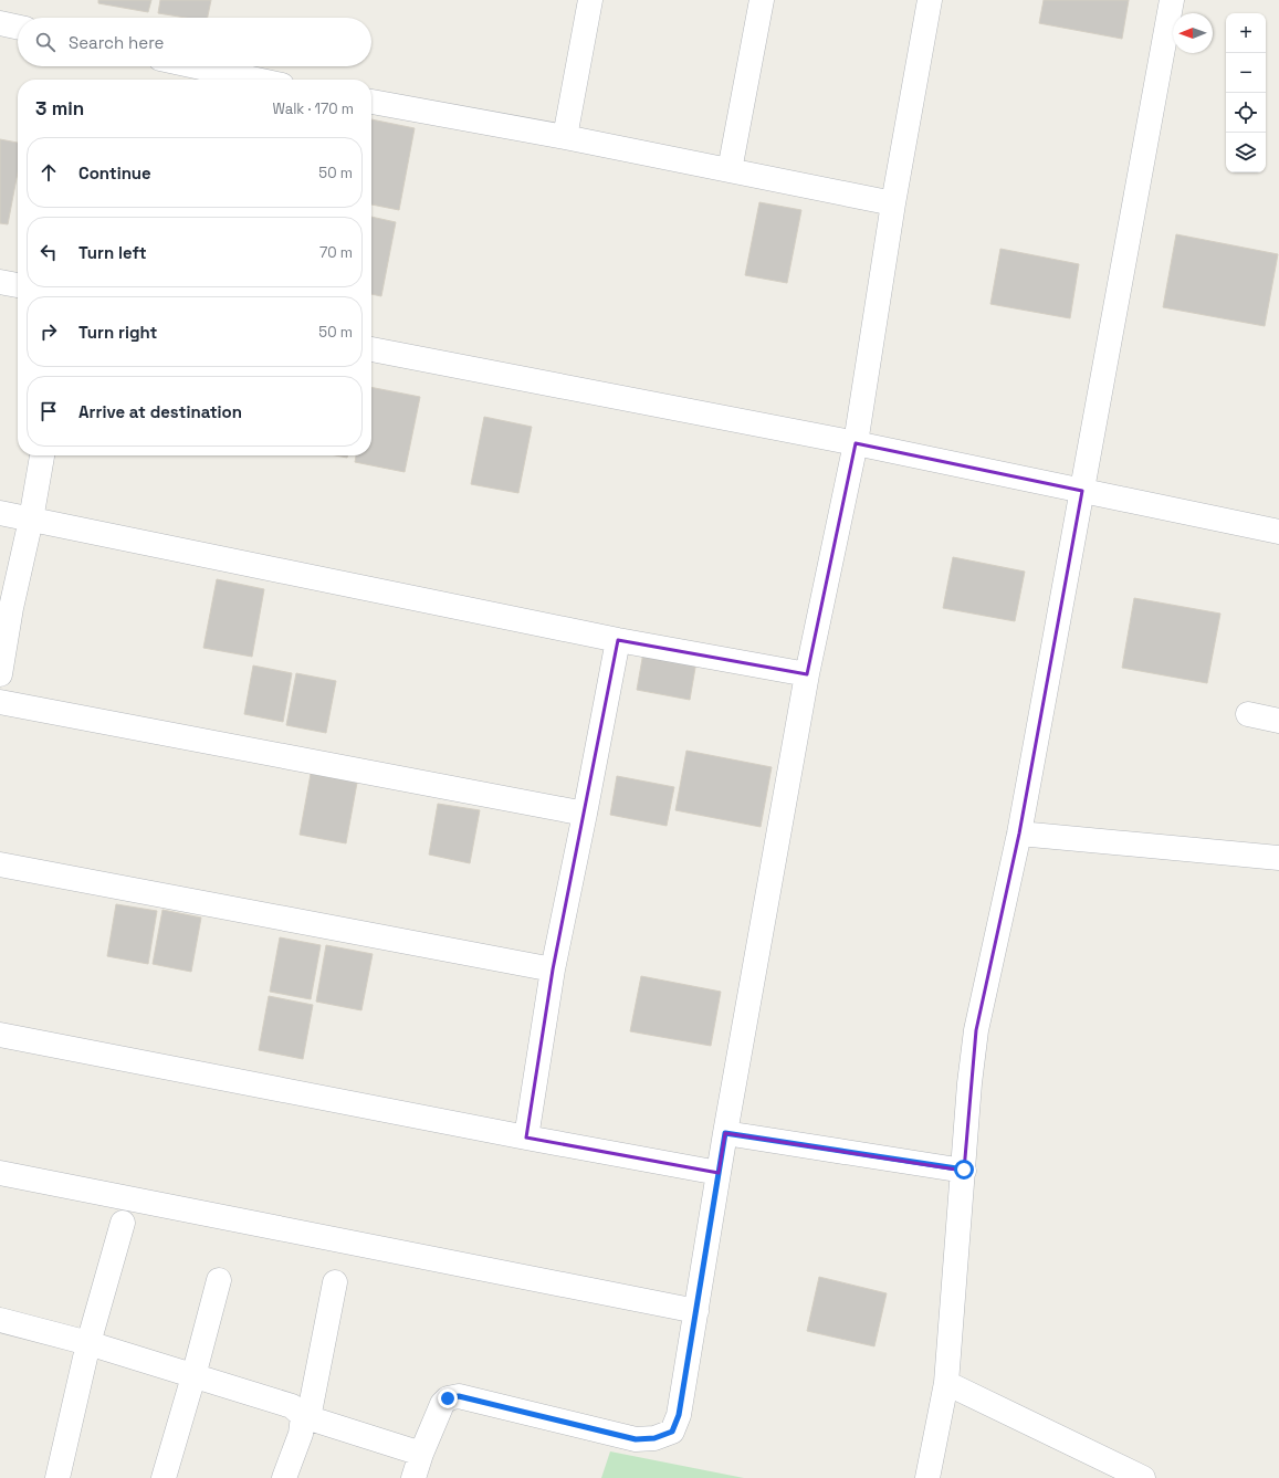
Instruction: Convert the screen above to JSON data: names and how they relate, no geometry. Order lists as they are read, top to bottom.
{
  "north": "left",
  "page": {
    "map_buttons": ["+", "−"],
    "search": "Search here",
    "heading": ["3 min", "Walk · 170 m"],
    "list": [
      ["Continue", "50 m"],
      ["Turn left", "70 m"],
      ["Turn right", "50 m"],
      "Arrive at destination"
    ]
  }
}
